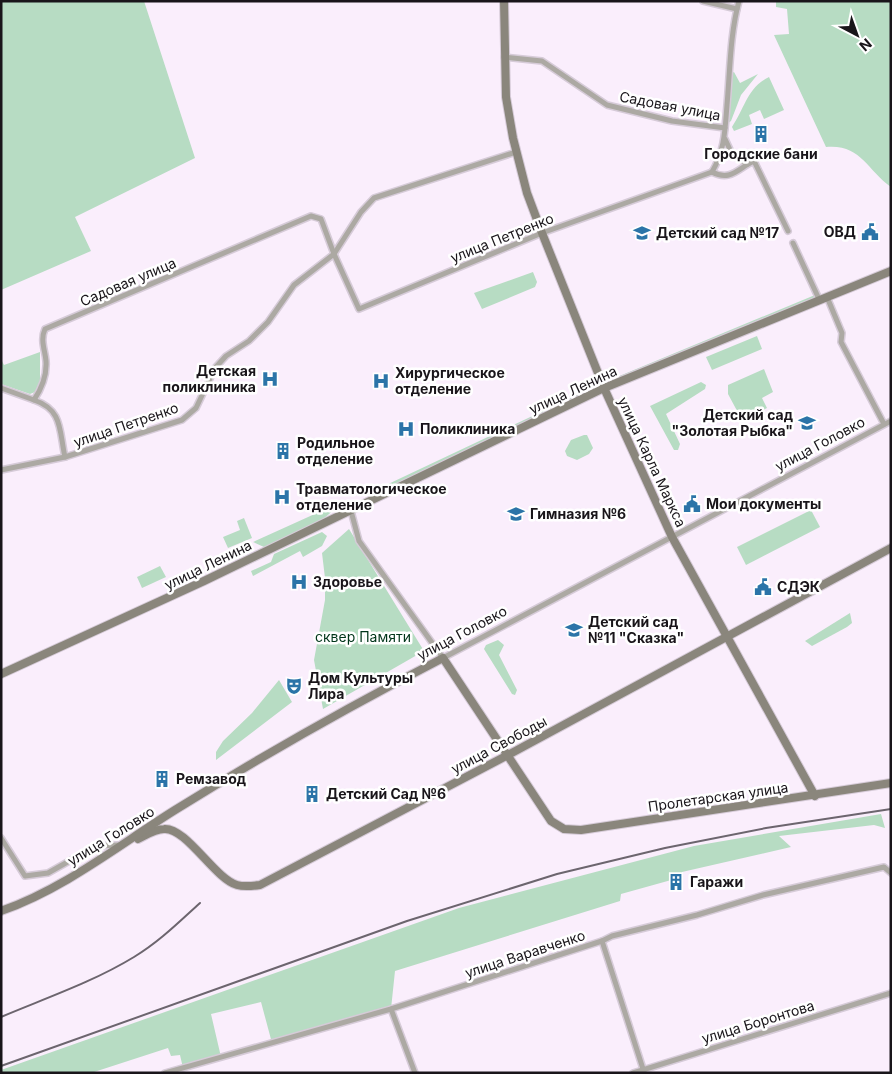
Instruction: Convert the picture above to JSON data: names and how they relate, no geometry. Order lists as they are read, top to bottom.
{
  "streets": {
    "street": [
      "Садовая улица",
      "улица Петренко",
      "улица Ленина",
      "улица Головко",
      "улица Карла Маркса",
      "улица Свободы",
      "Пролетарская улица",
      "улица Варавченко",
      "улица Боронтова"
    ]
  },
  "crossings": [
    ["Садовая улица", "улица Петренко"],
    ["Садовая улица", "улица Карла Маркса"],
    ["улица Петренко", "улица Карла Маркса"],
    ["улица Ленина", "улица Карла Маркса"],
    ["улица Головко", "улица Карла Маркса"],
    ["улица Головко", "улица Свободы"],
    ["улица Карла Маркса", "улица Свободы"],
    ["улица Карла Маркса", "Пролетарская улица"],
    ["улица Свободы", "Пролетарская улица"]
  ],
  "parks": ["сквер Памяти"],
  "places": {
    "building": [
      "Городские бани",
      "Родильное отделение",
      "Ремзавод",
      "Детский Сад №6",
      "Гаражи"
    ],
    "public building": ["ОВД", "Мои документы", "СДЭК"],
    "school or university": [
      "Детский сад №17",
      "Детский сад \"Золотая Рыбка\"",
      "Гимназия №6",
      "Детский сад №11 \"Сказка\""
    ],
    "hospital": [
      "Детская поликлиника",
      "Хирургическое отделение",
      "Поликлиника",
      "Травматологическое отделение",
      "Здоровье"
    ],
    "theatre": ["Дом Культуры Лира"]
  },
  "north": "bottom right"
}
